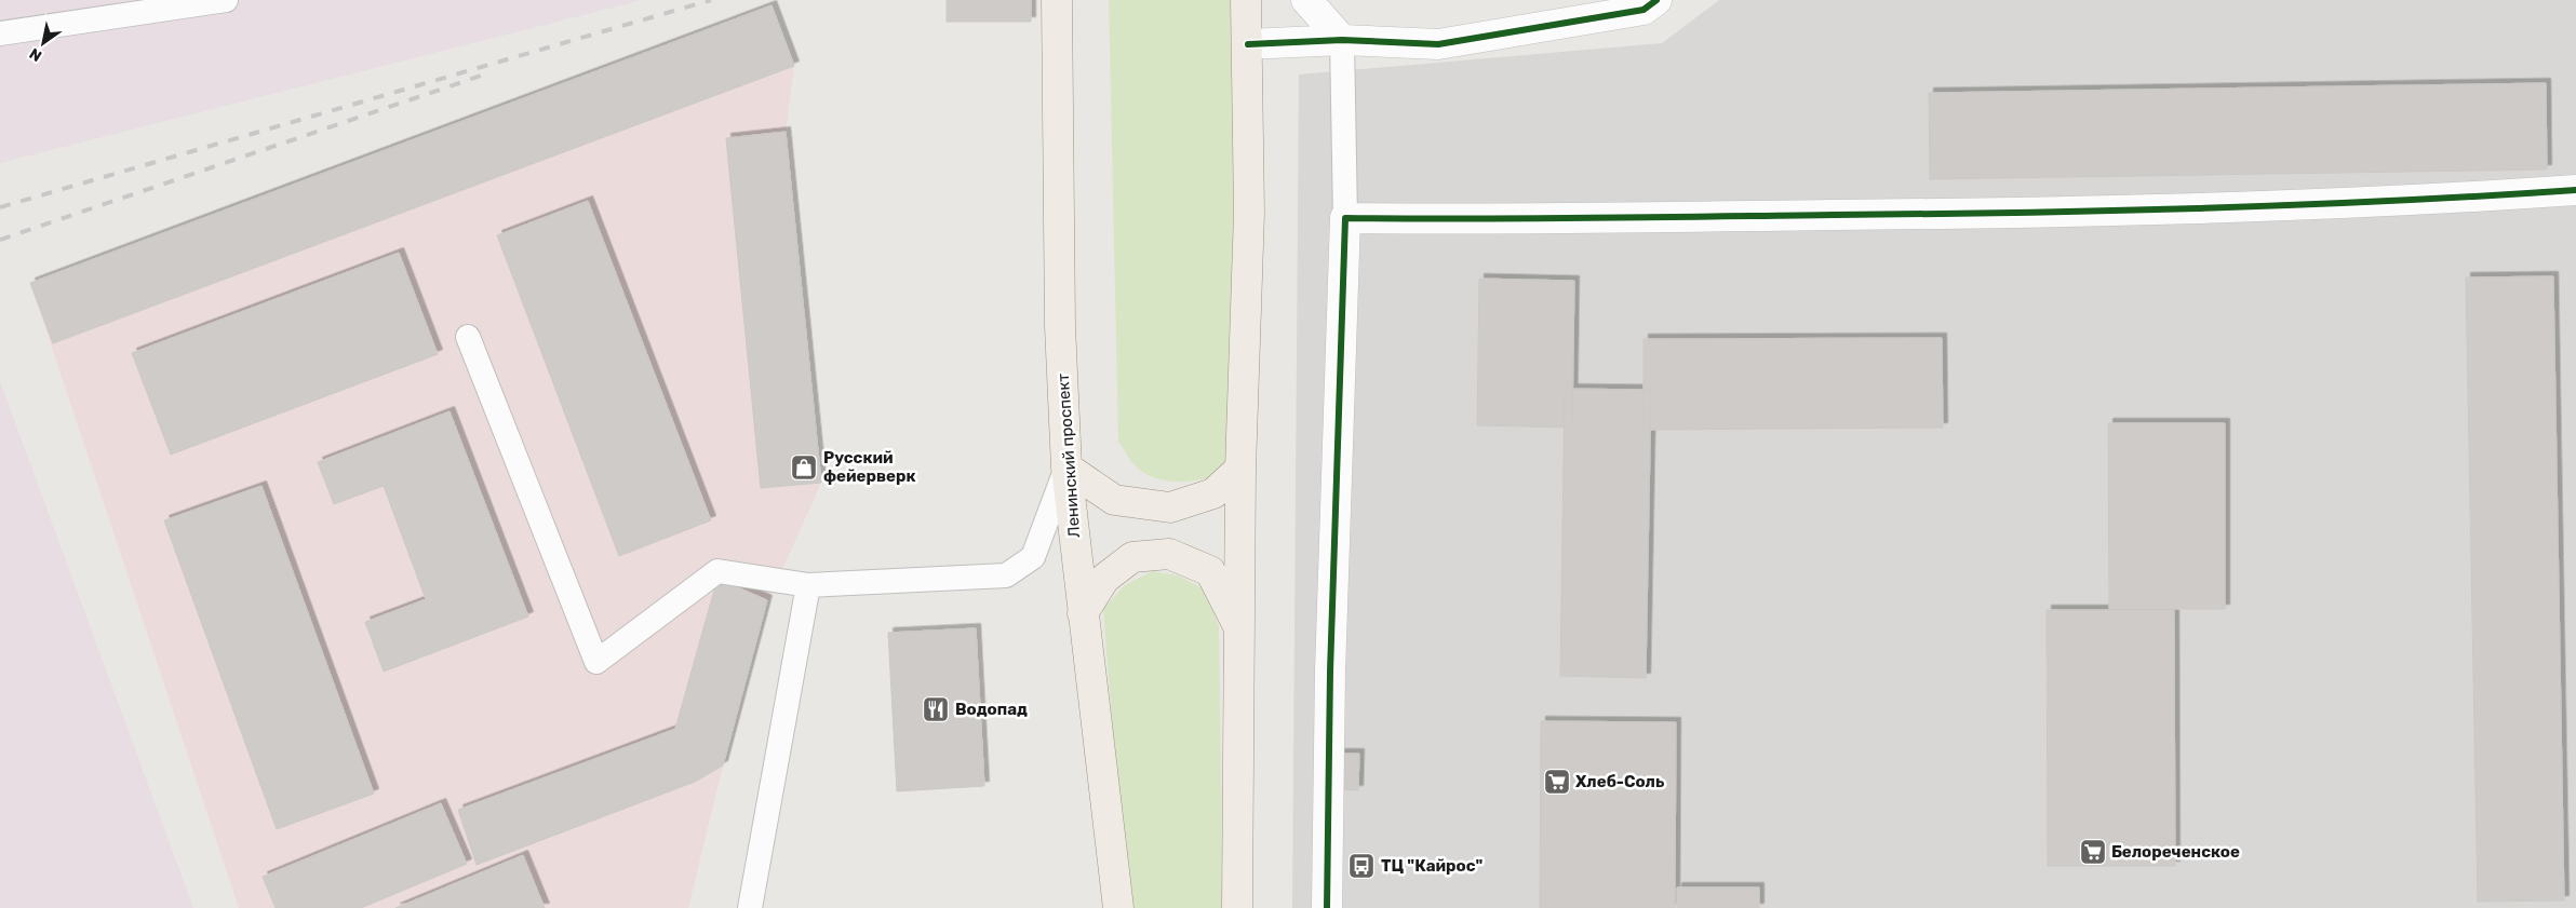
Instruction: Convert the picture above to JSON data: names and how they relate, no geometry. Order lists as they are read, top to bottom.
{
  "streets": {
    "main road": ["Ленинский проспект"]
  },
  "places": {
    "shop": ["Русский фейерверк"],
    "restaurant": ["Водопад"],
    "supermarket": ["Хлеб-Соль", "Белореченское"],
    "bus stop": ["ТЦ \"Кайрос\""]
  },
  "north": "bottom left"
}
